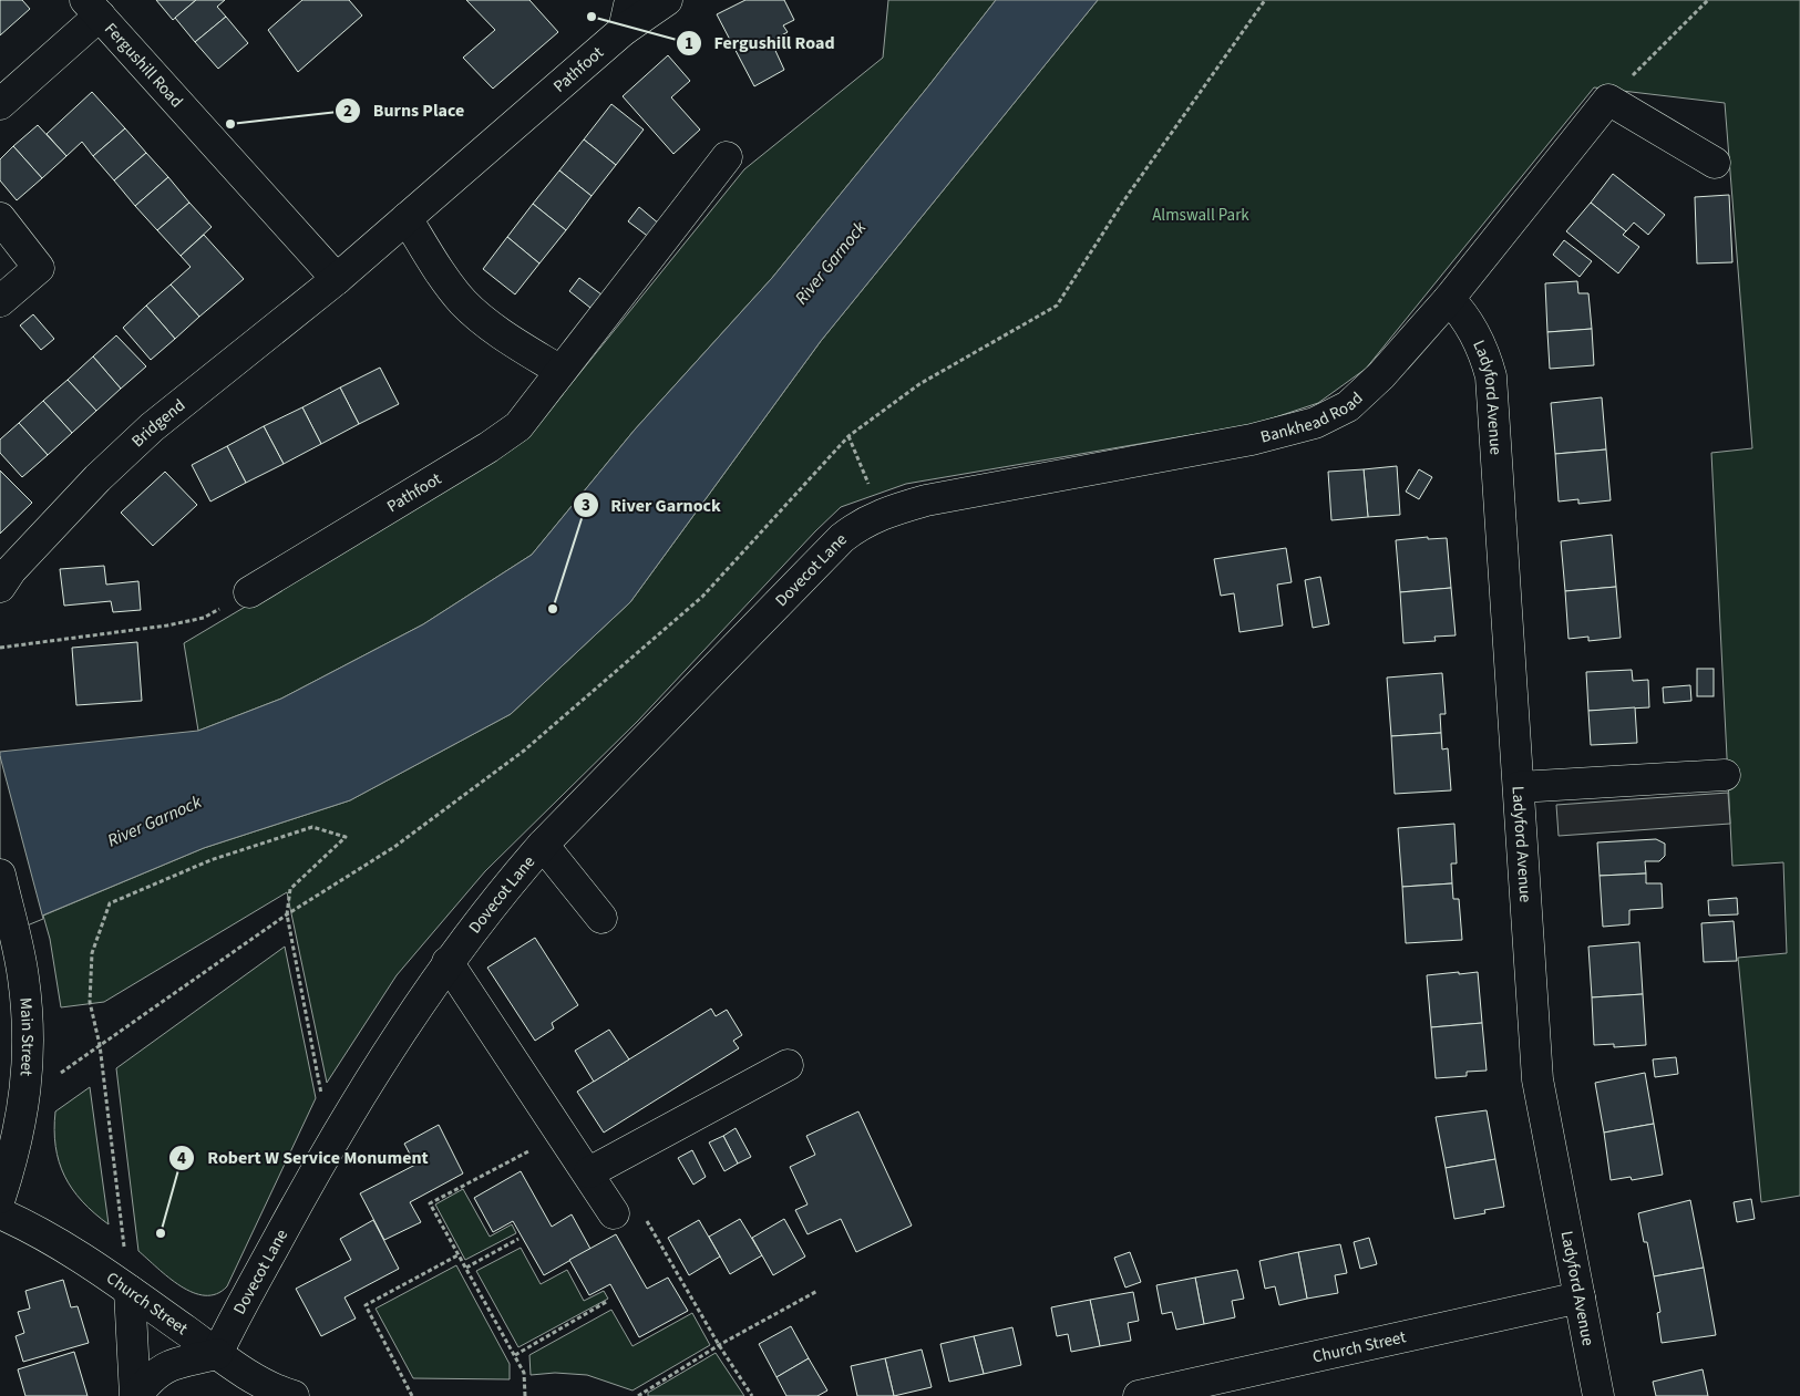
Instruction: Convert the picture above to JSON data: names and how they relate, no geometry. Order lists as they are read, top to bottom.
{
  "streets": {
    "street": [
      "Fergushill Road",
      "Pathfoot",
      "Ladyford Avenue",
      "Bankhead Road",
      "Bridgend",
      "Dovecot Lane",
      "Main Street",
      "Church Street"
    ]
  },
  "crossings": [
    ["Fergushill Road", "Pathfoot"],
    ["Fergushill Road", "Bridgend"],
    ["Pathfoot", "Bridgend"],
    ["Ladyford Avenue", "Bankhead Road"],
    ["Ladyford Avenue", "Church Street"],
    ["Bankhead Road", "Dovecot Lane"],
    ["Dovecot Lane", "Church Street"]
  ],
  "water": ["River Garnock"],
  "parks": ["Almswall Park"],
  "places": [
    "Fergushill Road",
    "Burns Place",
    "River Garnock",
    "Robert W Service Monument"
  ]
}
